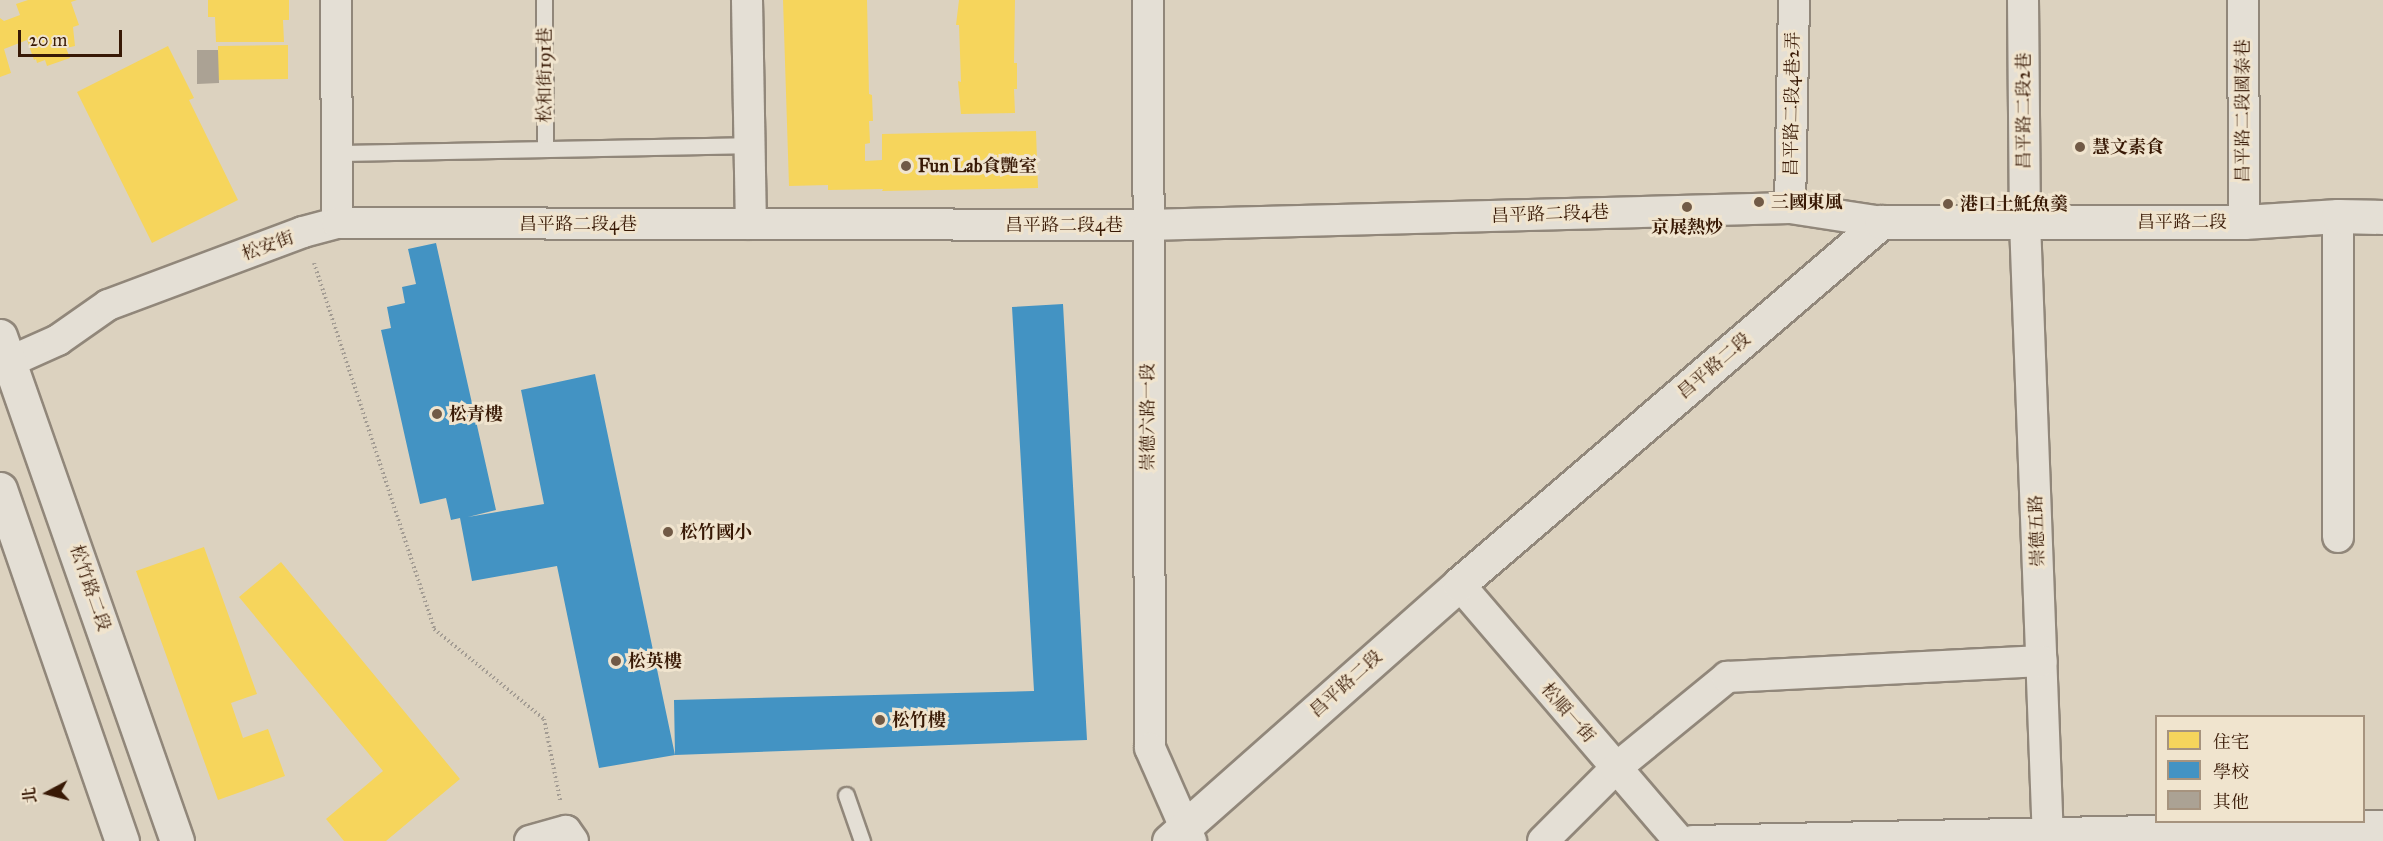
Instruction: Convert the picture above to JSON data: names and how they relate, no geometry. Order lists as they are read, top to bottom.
{
  "streets": {
    "street": [
      "昌平路二段4巷2弄",
      "昌平路二段2巷",
      "昌平路二段國泰巷",
      "昌平路二段4巷",
      "昌平路二段",
      "松安街",
      "崇德六路一段",
      "崇德五路",
      "松竹路二段",
      "松順一街"
    ],
    "lane": ["松和街191巷"]
  },
  "crossings": [
    ["昌平路二段4巷2弄", "昌平路二段4巷"],
    ["昌平路二段2巷", "昌平路二段"],
    ["昌平路二段2巷", "崇德五路"],
    ["昌平路二段國泰巷", "昌平路二段"],
    ["昌平路二段4巷", "昌平路二段"],
    ["昌平路二段4巷", "松安街"],
    ["昌平路二段4巷", "崇德六路一段"],
    ["昌平路二段", "崇德六路一段"],
    ["昌平路二段", "崇德五路"],
    ["昌平路二段", "松順一街"],
    ["松安街", "松竹路二段"]
  ],
  "places": [
    "慧文素食",
    "Fun Lab食艷室",
    "三國東風",
    "港口土魠魚羹",
    "京展熱炒",
    "松青樓",
    "松竹國小",
    "松英樓",
    "松竹樓"
  ],
  "legend": ["住宅", "學校", "其他"],
  "scale_bar": "20 m",
  "north": "left"
}
